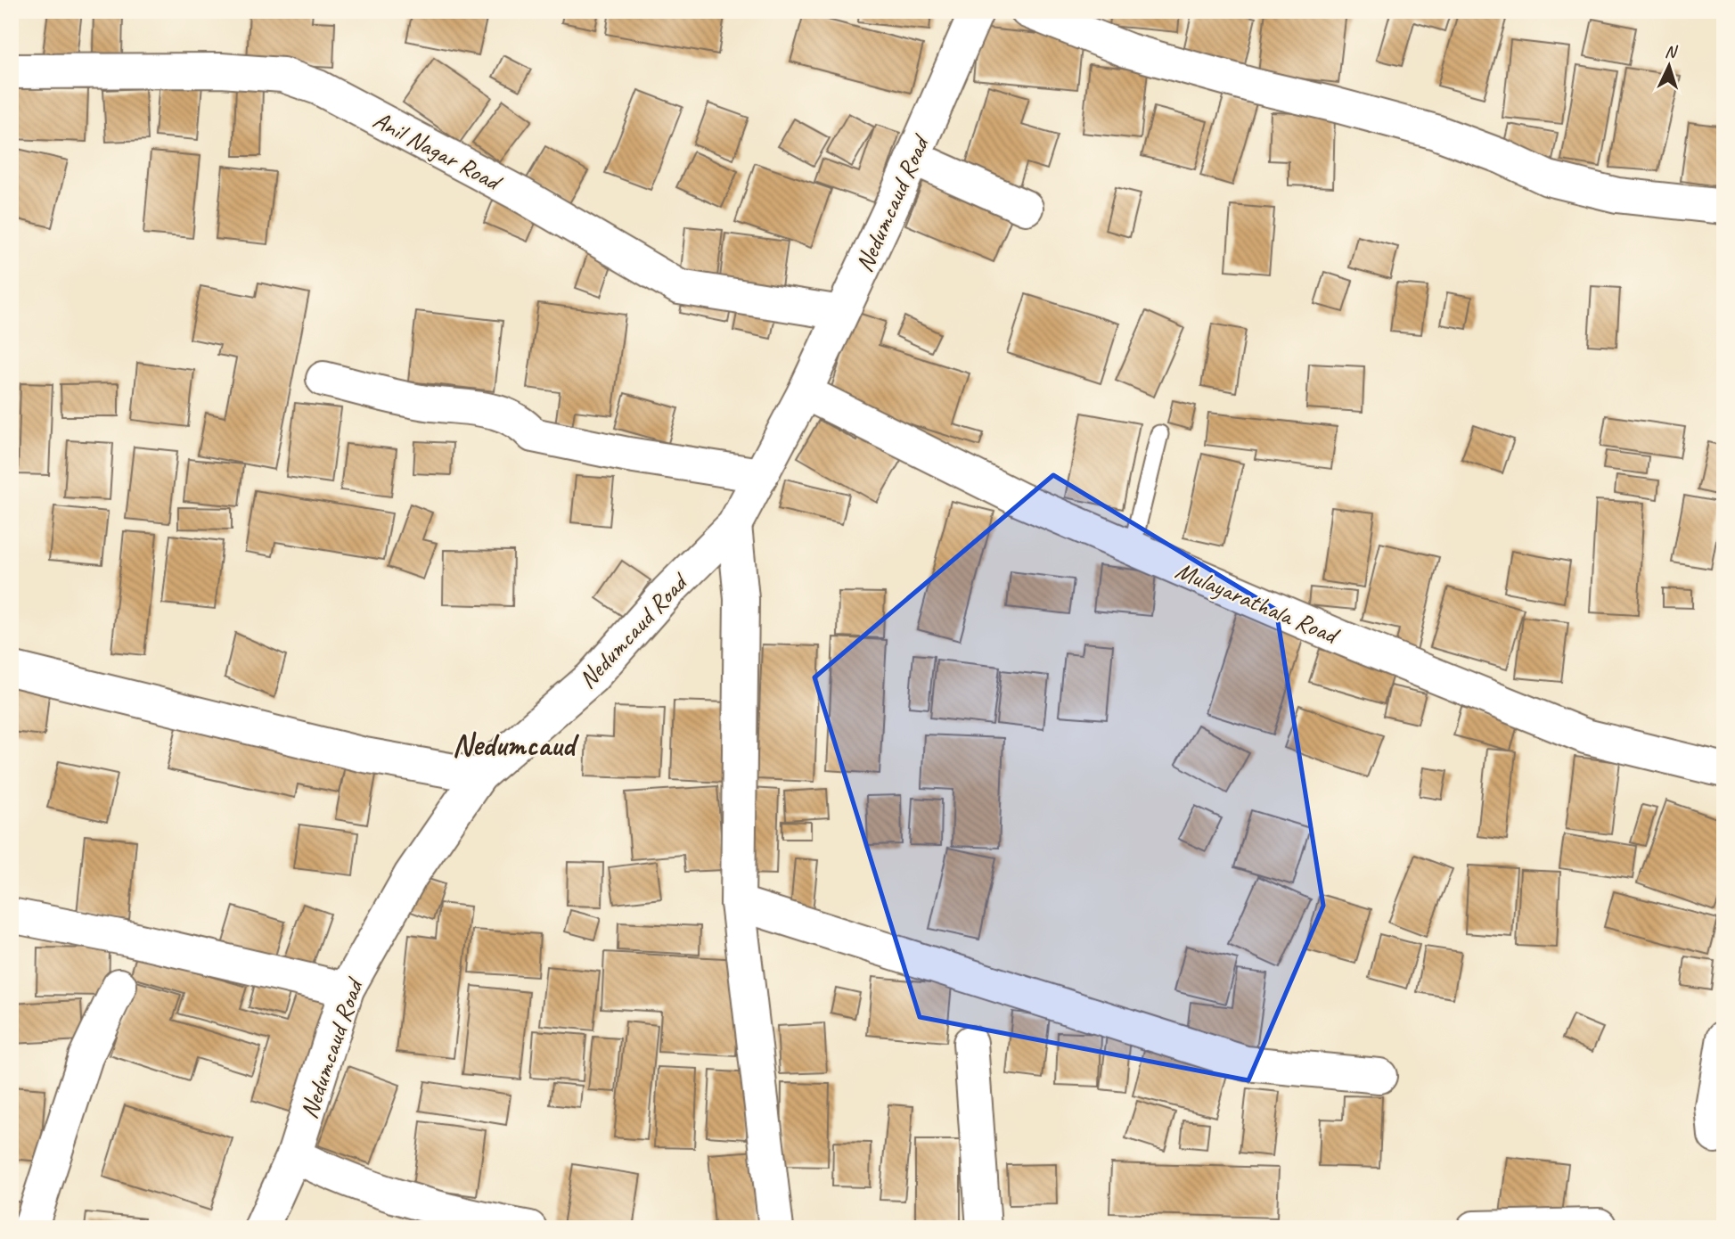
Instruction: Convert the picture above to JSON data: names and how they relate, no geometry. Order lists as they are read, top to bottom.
{
  "streets": {
    "street": ["Anil Nagar Road", "Nedumcaud Road", "Mulayarathala Road"]
  },
  "crossings": [
    ["Anil Nagar Road", "Nedumcaud Road"],
    ["Nedumcaud Road", "Mulayarathala Road"]
  ],
  "districts": ["Nedumcaud"],
  "north": "top"
}
